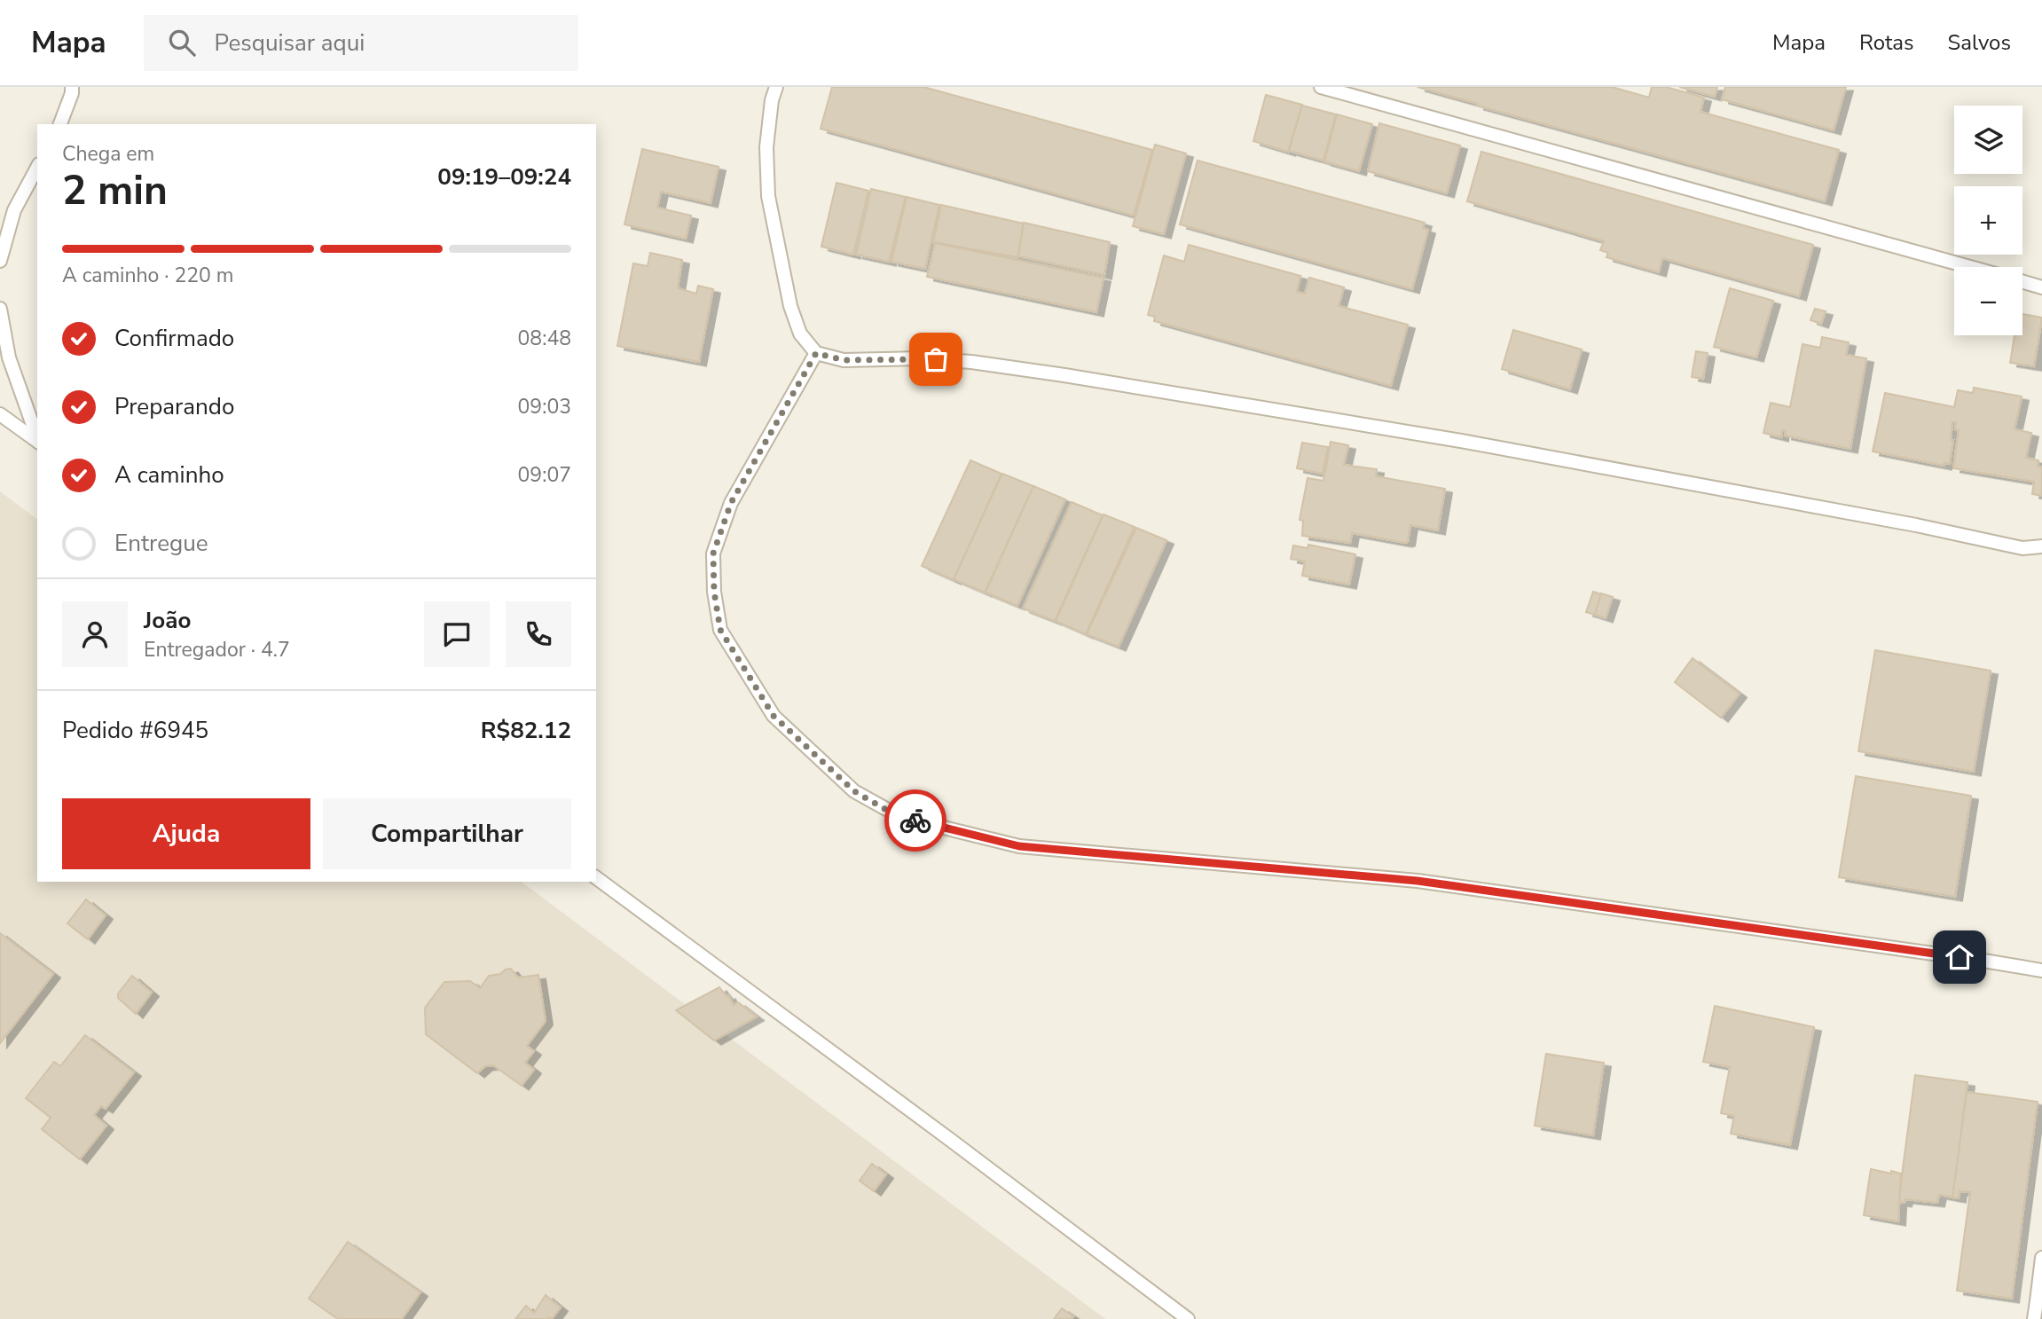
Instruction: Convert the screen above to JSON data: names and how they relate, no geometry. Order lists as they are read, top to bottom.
{
  "page": {
    "header": "Mapa",
    "search": "Pesquisar aqui",
    "nav": ["Mapa", "Rotas", "Salvos"],
    "map_buttons": ["+", "−"],
    "heading": ["2 min", "Chega em", "09:19–09:24"],
    "panel": [
      "João",
      "Entregador · 4.7",
      "Pedido #6945",
      "R$82.12"
    ],
    "bar": "A caminho · 220 m",
    "list": [
      ["Confirmado", "08:48"],
      ["Preparando", "09:03"],
      ["A caminho", "09:07"],
      "Entregue"
    ],
    "buttons": ["Ajuda", "Compartilhar"]
  }
}
